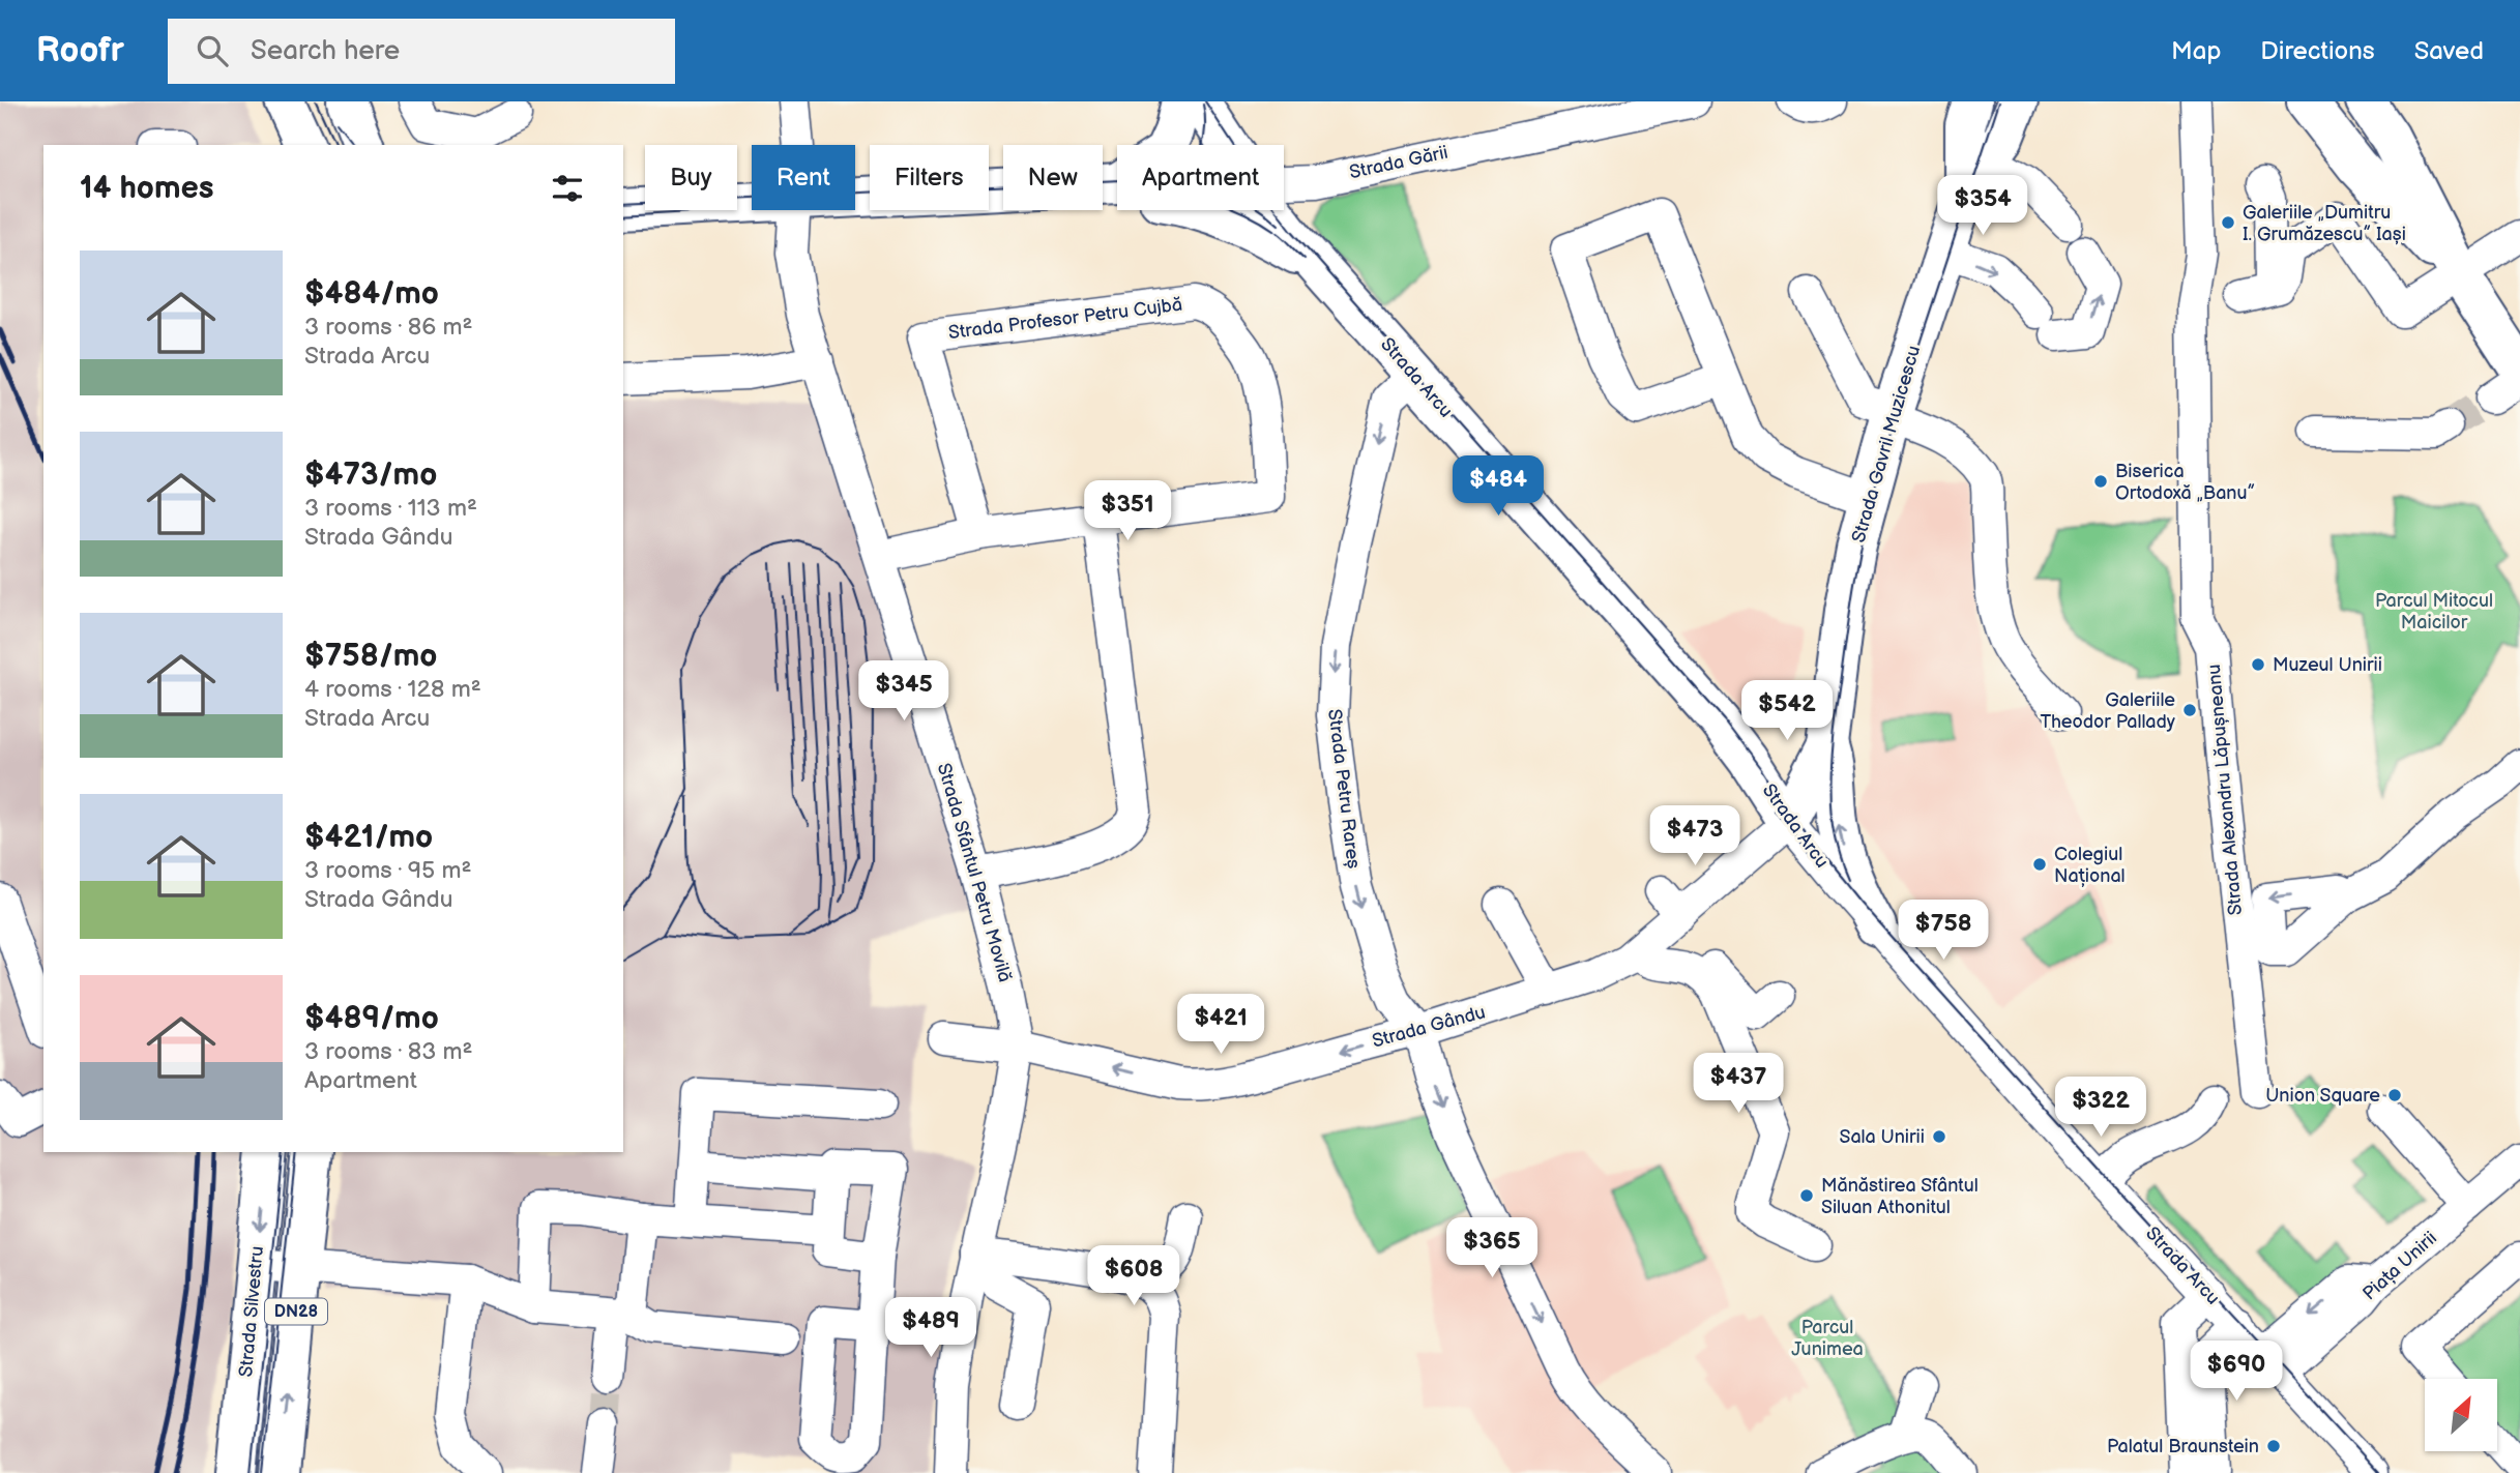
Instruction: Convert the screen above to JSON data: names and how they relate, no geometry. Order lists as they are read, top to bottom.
{
  "streets": {
    "main road": [
      "Strada Gării",
      "Strada Arcu",
      "Strada Gavril Muzicescu",
      "Strada Silvestru",
      "DN28"
    ],
    "street": [
      "Strada Profesor Petru Cujbă",
      "Strada Petru Rareș",
      "Strada Alexandru Lăpușneanu",
      "Strada Sfântul Petru Movilă",
      "Strada Gându",
      "Piața Unirii"
    ]
  },
  "crossings": [
    ["Strada Profesor Petru Cujbă", "Strada Sfântul Petru Movilă"],
    ["Strada Arcu", "Strada Gavril Muzicescu"],
    ["Strada Arcu", "Strada Petru Rareș"],
    ["Strada Arcu", "Strada Gându"],
    ["Strada Arcu", "Piața Unirii"],
    ["Strada Gavril Muzicescu", "Strada Gându"],
    ["Strada Petru Rareș", "Strada Gându"],
    ["Strada Sfântul Petru Movilă", "Strada Gându"]
  ],
  "one_way": ["Strada Petru Rareș"],
  "parks": ["Parcul Mitocul Maicilor", "Parcul Junimea"],
  "places": [
    "Galeriile „Dumitru I. Grumăzescu” Iași",
    "Biserica Ortodoxă „Banu”",
    "Muzeul Unirii",
    "Galeriile Theodor Pallady",
    "Colegiul Național",
    "Union Square",
    "Sala Unirii",
    "Mănăstirea Sfântul Siluan Athonitul",
    "Palatul Braunstein"
  ],
  "north": "top right",
  "page": {
    "header": "Roofr",
    "search": "Search here",
    "nav": ["Map", "Directions", "Saved"],
    "chip": [
      "Buy",
      "Rent",
      "Filters",
      "New",
      "Apartment"
    ],
    "heading": "14 homes",
    "price": [
      "$354",
      "$484",
      "$351",
      "$345",
      "$542",
      "$473",
      "$758",
      "$421",
      "$437",
      "$322",
      "$365",
      "$608",
      "$489",
      "$690"
    ],
    "list": [
      {
        "name": "$484/mo",
        "note": "3 rooms · 86 m² · Strada Arcu"
      },
      {
        "name": "$473/mo",
        "note": "3 rooms · 113 m² · Strada Gându"
      },
      {
        "name": "$758/mo",
        "note": "4 rooms · 128 m² · Strada Arcu"
      },
      {
        "name": "$421/mo",
        "note": "3 rooms · 95 m² · Strada Gându"
      },
      {
        "name": "$489/mo",
        "note": "3 rooms · 83 m² · Apartment"
      }
    ]
  }
}
